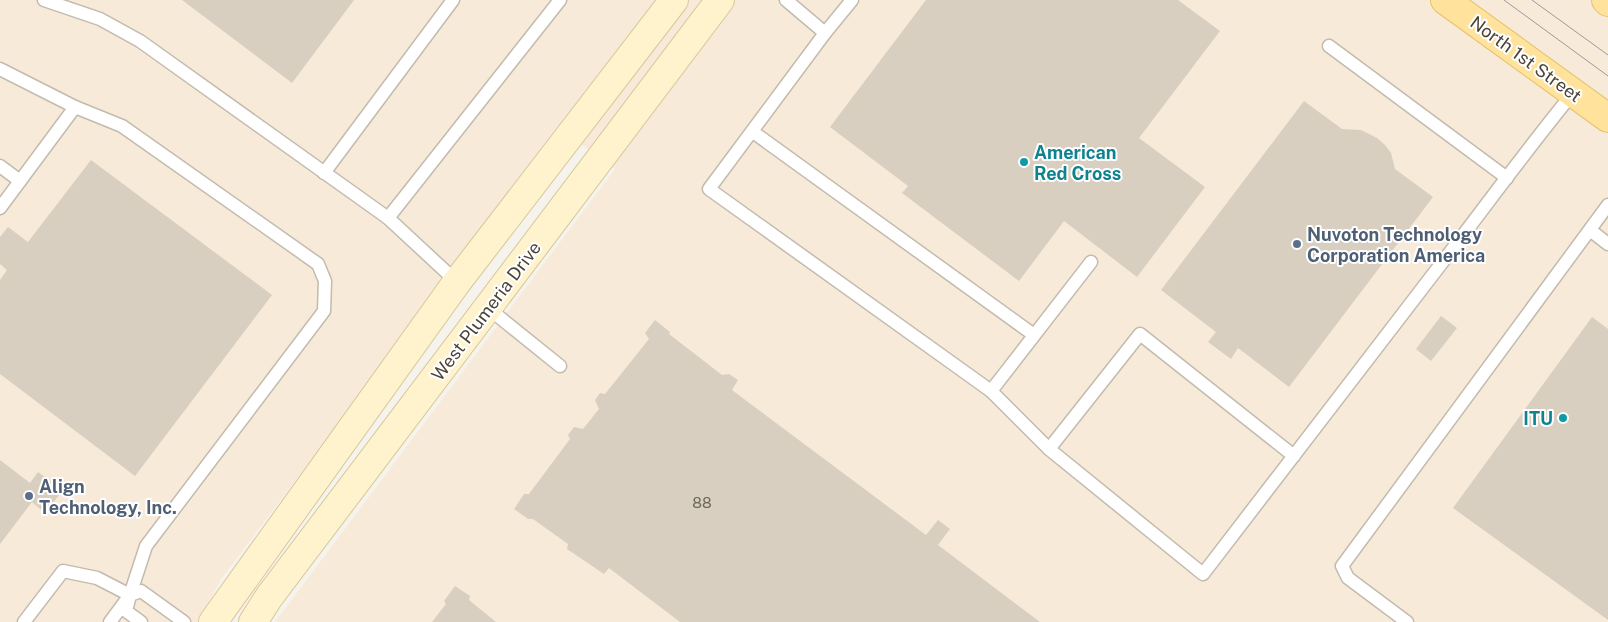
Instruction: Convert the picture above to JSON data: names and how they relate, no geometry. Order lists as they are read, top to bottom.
{
  "streets": {
    "main road": ["North 1st Street"],
    "street": ["West Plumeria Drive"]
  },
  "places": [
    "American Red Cross",
    "Nuvoton Technology Corporation America",
    "ITU",
    "Align Technology, Inc."
  ],
  "house_numbers": ["88"]
}
